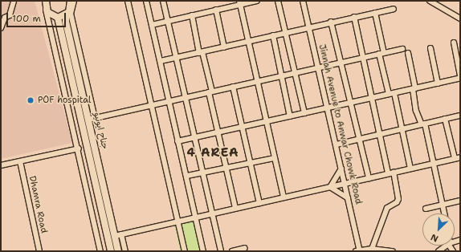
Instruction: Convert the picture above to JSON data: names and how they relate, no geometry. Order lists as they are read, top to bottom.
{
  "streets": {
    "main road": ["جناح ایونیو"],
    "street": ["Jinnah Avenue to Anwar Chowk Road", "Dhamra Road"]
  },
  "districts": ["4 AREA"],
  "places": ["POF hospital"],
  "scale_bar": "100 m",
  "north": "bottom left"
}
